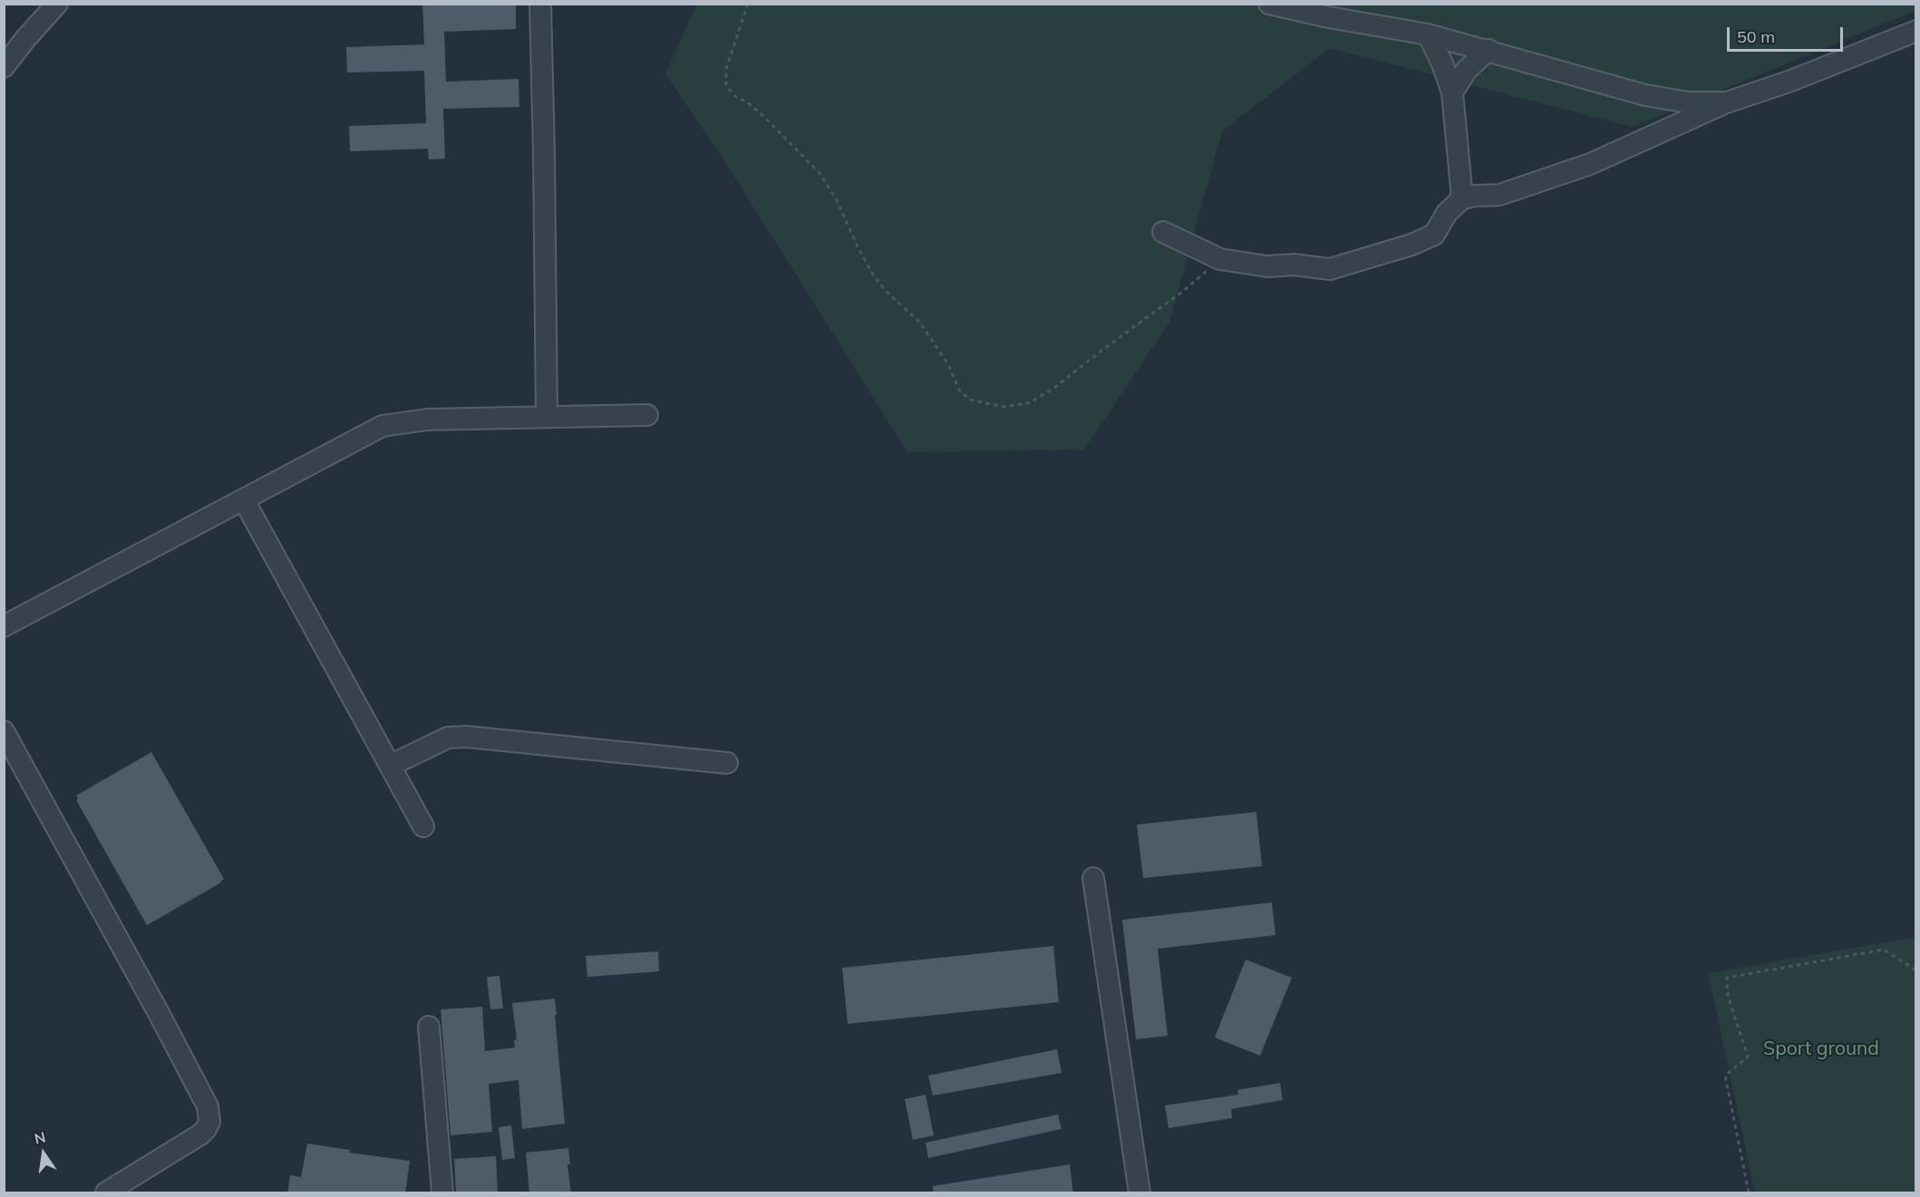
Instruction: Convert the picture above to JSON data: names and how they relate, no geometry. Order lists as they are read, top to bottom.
{
  "parks": ["Sport ground"],
  "scale_bar": "50 m",
  "north": "top"
}
